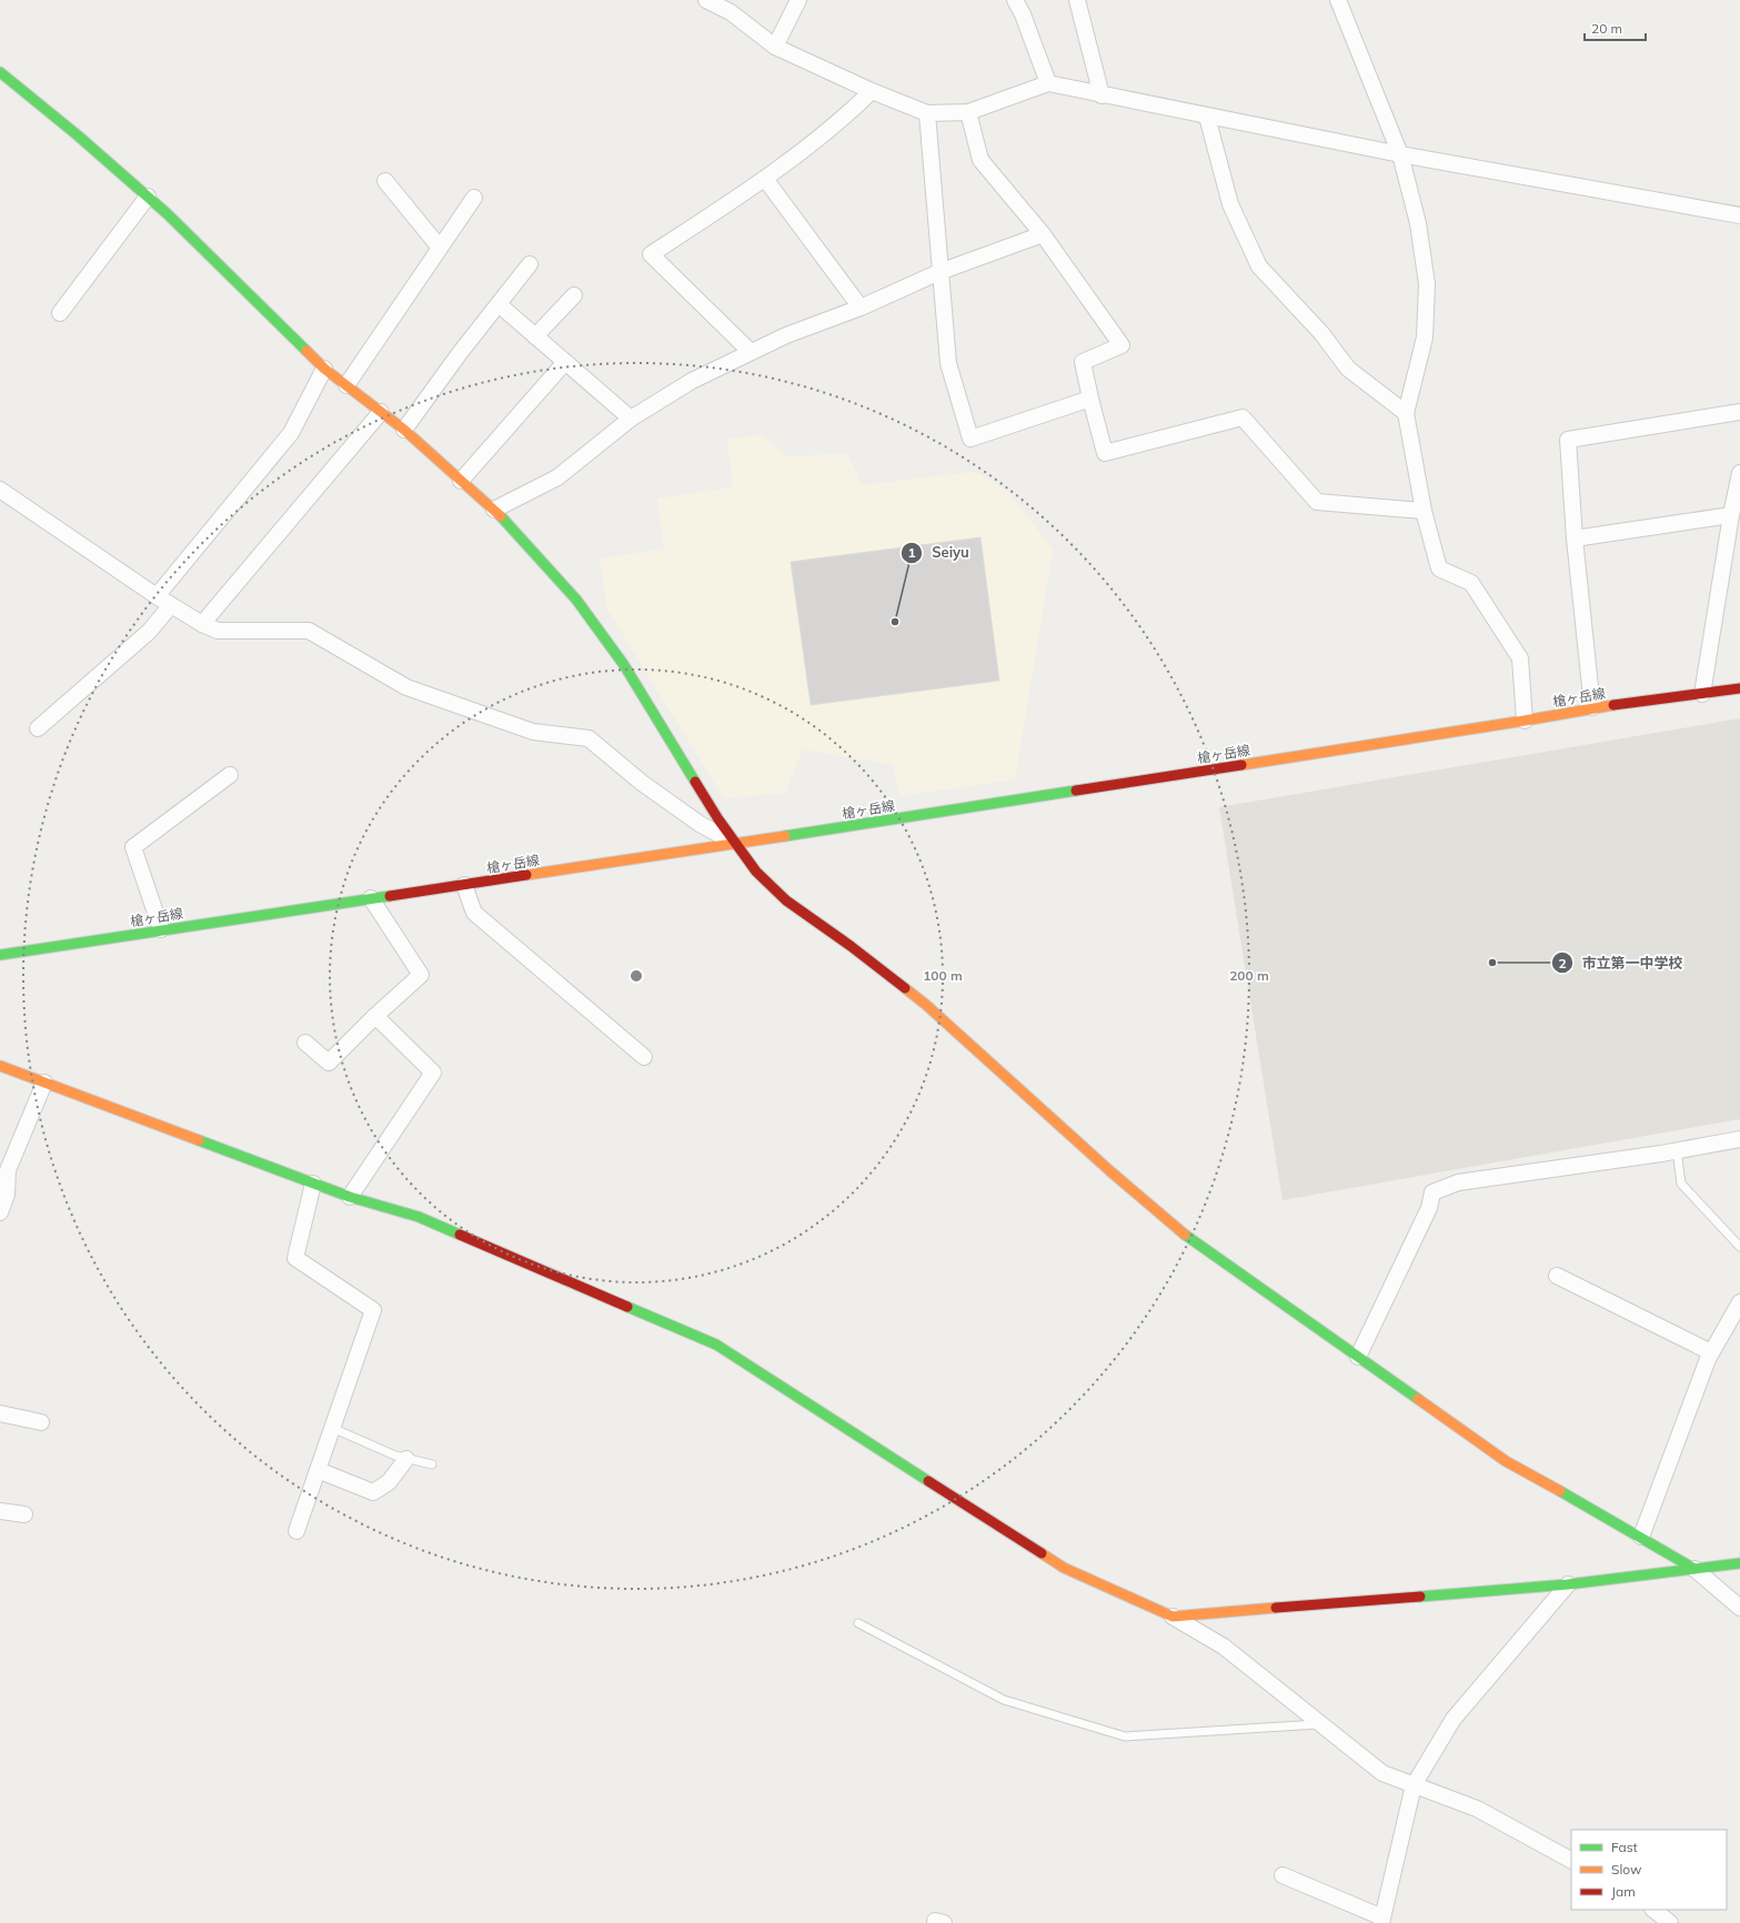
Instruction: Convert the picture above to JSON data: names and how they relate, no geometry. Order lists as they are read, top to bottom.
{
  "streets": {
    "street": ["槍ヶ岳線"]
  },
  "places": ["Seiyu", "市立第一中学校"],
  "legend": ["Fast", "Slow", "Jam"],
  "scale_bar": "20 m",
  "rings": ["100 m", "200 m"]
}
